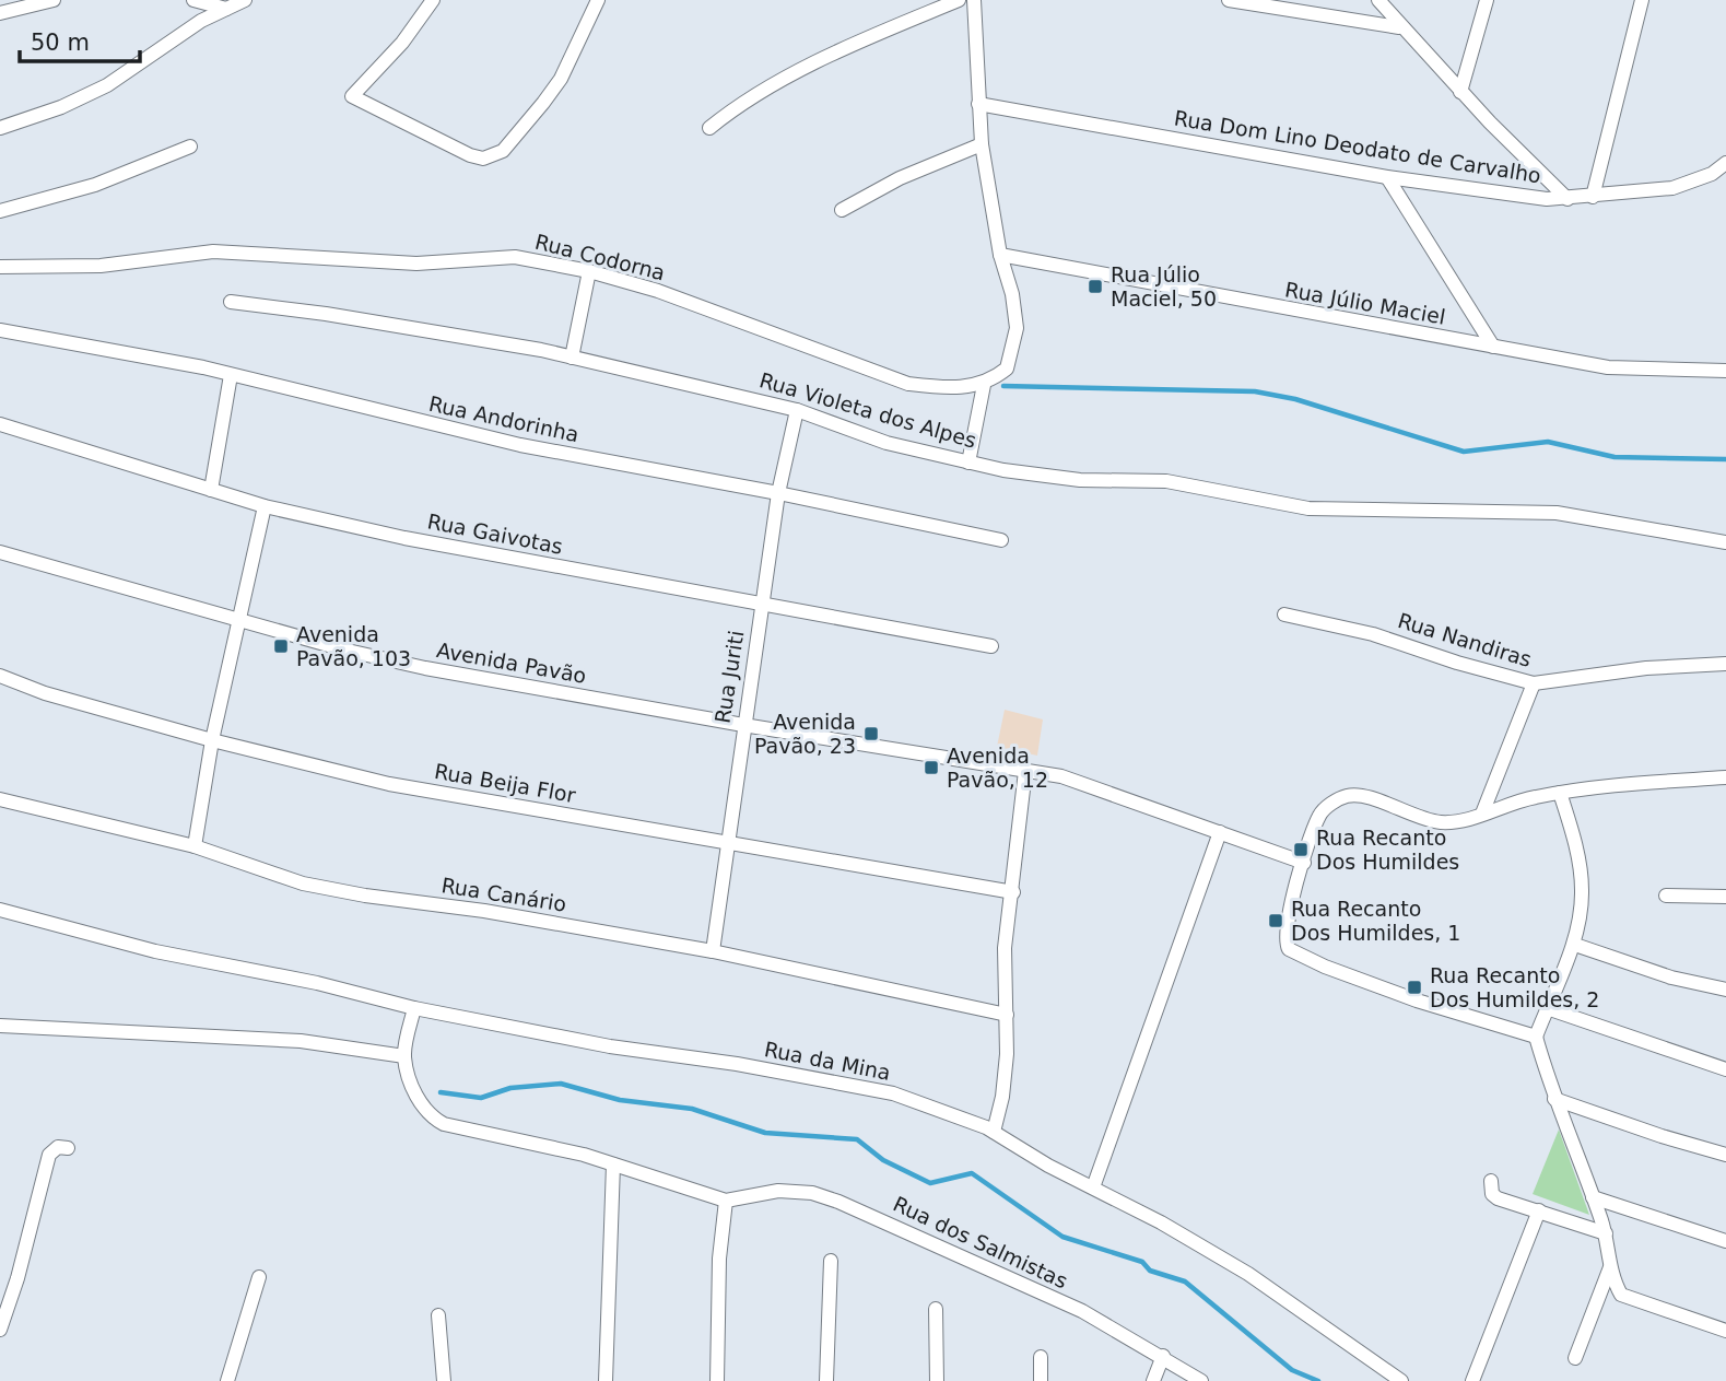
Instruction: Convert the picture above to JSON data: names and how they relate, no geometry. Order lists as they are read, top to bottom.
{
  "streets": {
    "street": [
      "Rua Dom Lino Deodato de Carvalho",
      "Rua Codorna",
      "Rua Júlio Maciel",
      "Rua Violeta dos Alpes",
      "Rua Andorinha",
      "Rua Gaivotas",
      "Rua Nandiras",
      "Avenida Pavão",
      "Rua Juriti",
      "Rua Beija Flor",
      "Rua Canário",
      "Rua da Mina",
      "Rua dos Salmistas"
    ]
  },
  "crossings": [
    ["Rua Violeta dos Alpes", "Rua Juriti"],
    ["Rua Andorinha", "Rua Juriti"],
    ["Rua Gaivotas", "Rua Juriti"],
    ["Avenida Pavão", "Rua Juriti"],
    ["Rua Juriti", "Rua Beija Flor"],
    ["Rua Juriti", "Rua Canário"]
  ],
  "places": {
    "transit": [
      "Rua Júlio Maciel, 50",
      "Avenida Pavão, 103",
      "Avenida Pavão, 23",
      "Avenida Pavão, 12",
      "Rua Recanto Dos Humildes",
      "Rua Recanto Dos Humildes, 1",
      "Rua Recanto Dos Humildes, 2"
    ]
  },
  "scale_bar": "50 m"
}
